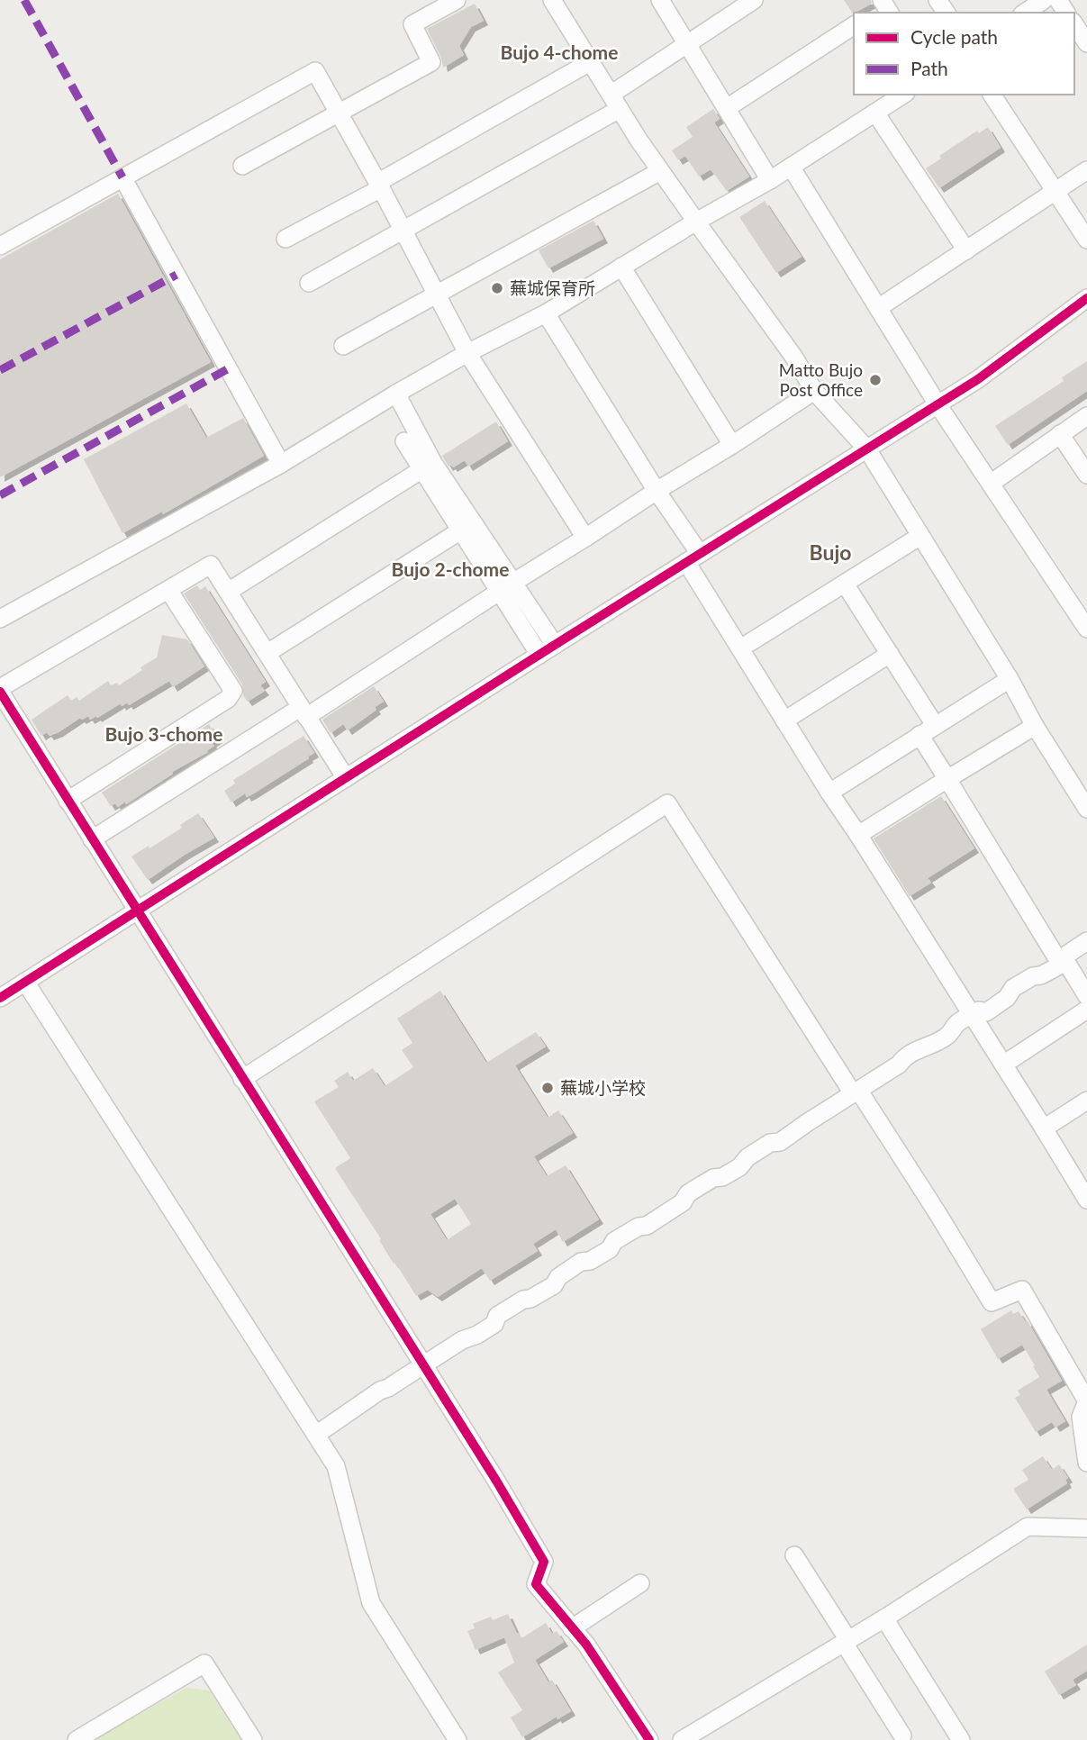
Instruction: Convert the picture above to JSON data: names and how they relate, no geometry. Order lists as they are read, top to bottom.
{
  "districts": [
    "Bujo 4-chome",
    "Bujo",
    "Bujo 2-chome",
    "Bujo 3-chome"
  ],
  "places": ["蕪城保育所", "Matto Bujo Post Office", "蕪城小学校"],
  "legend": ["Cycle path", "Path"]
}
